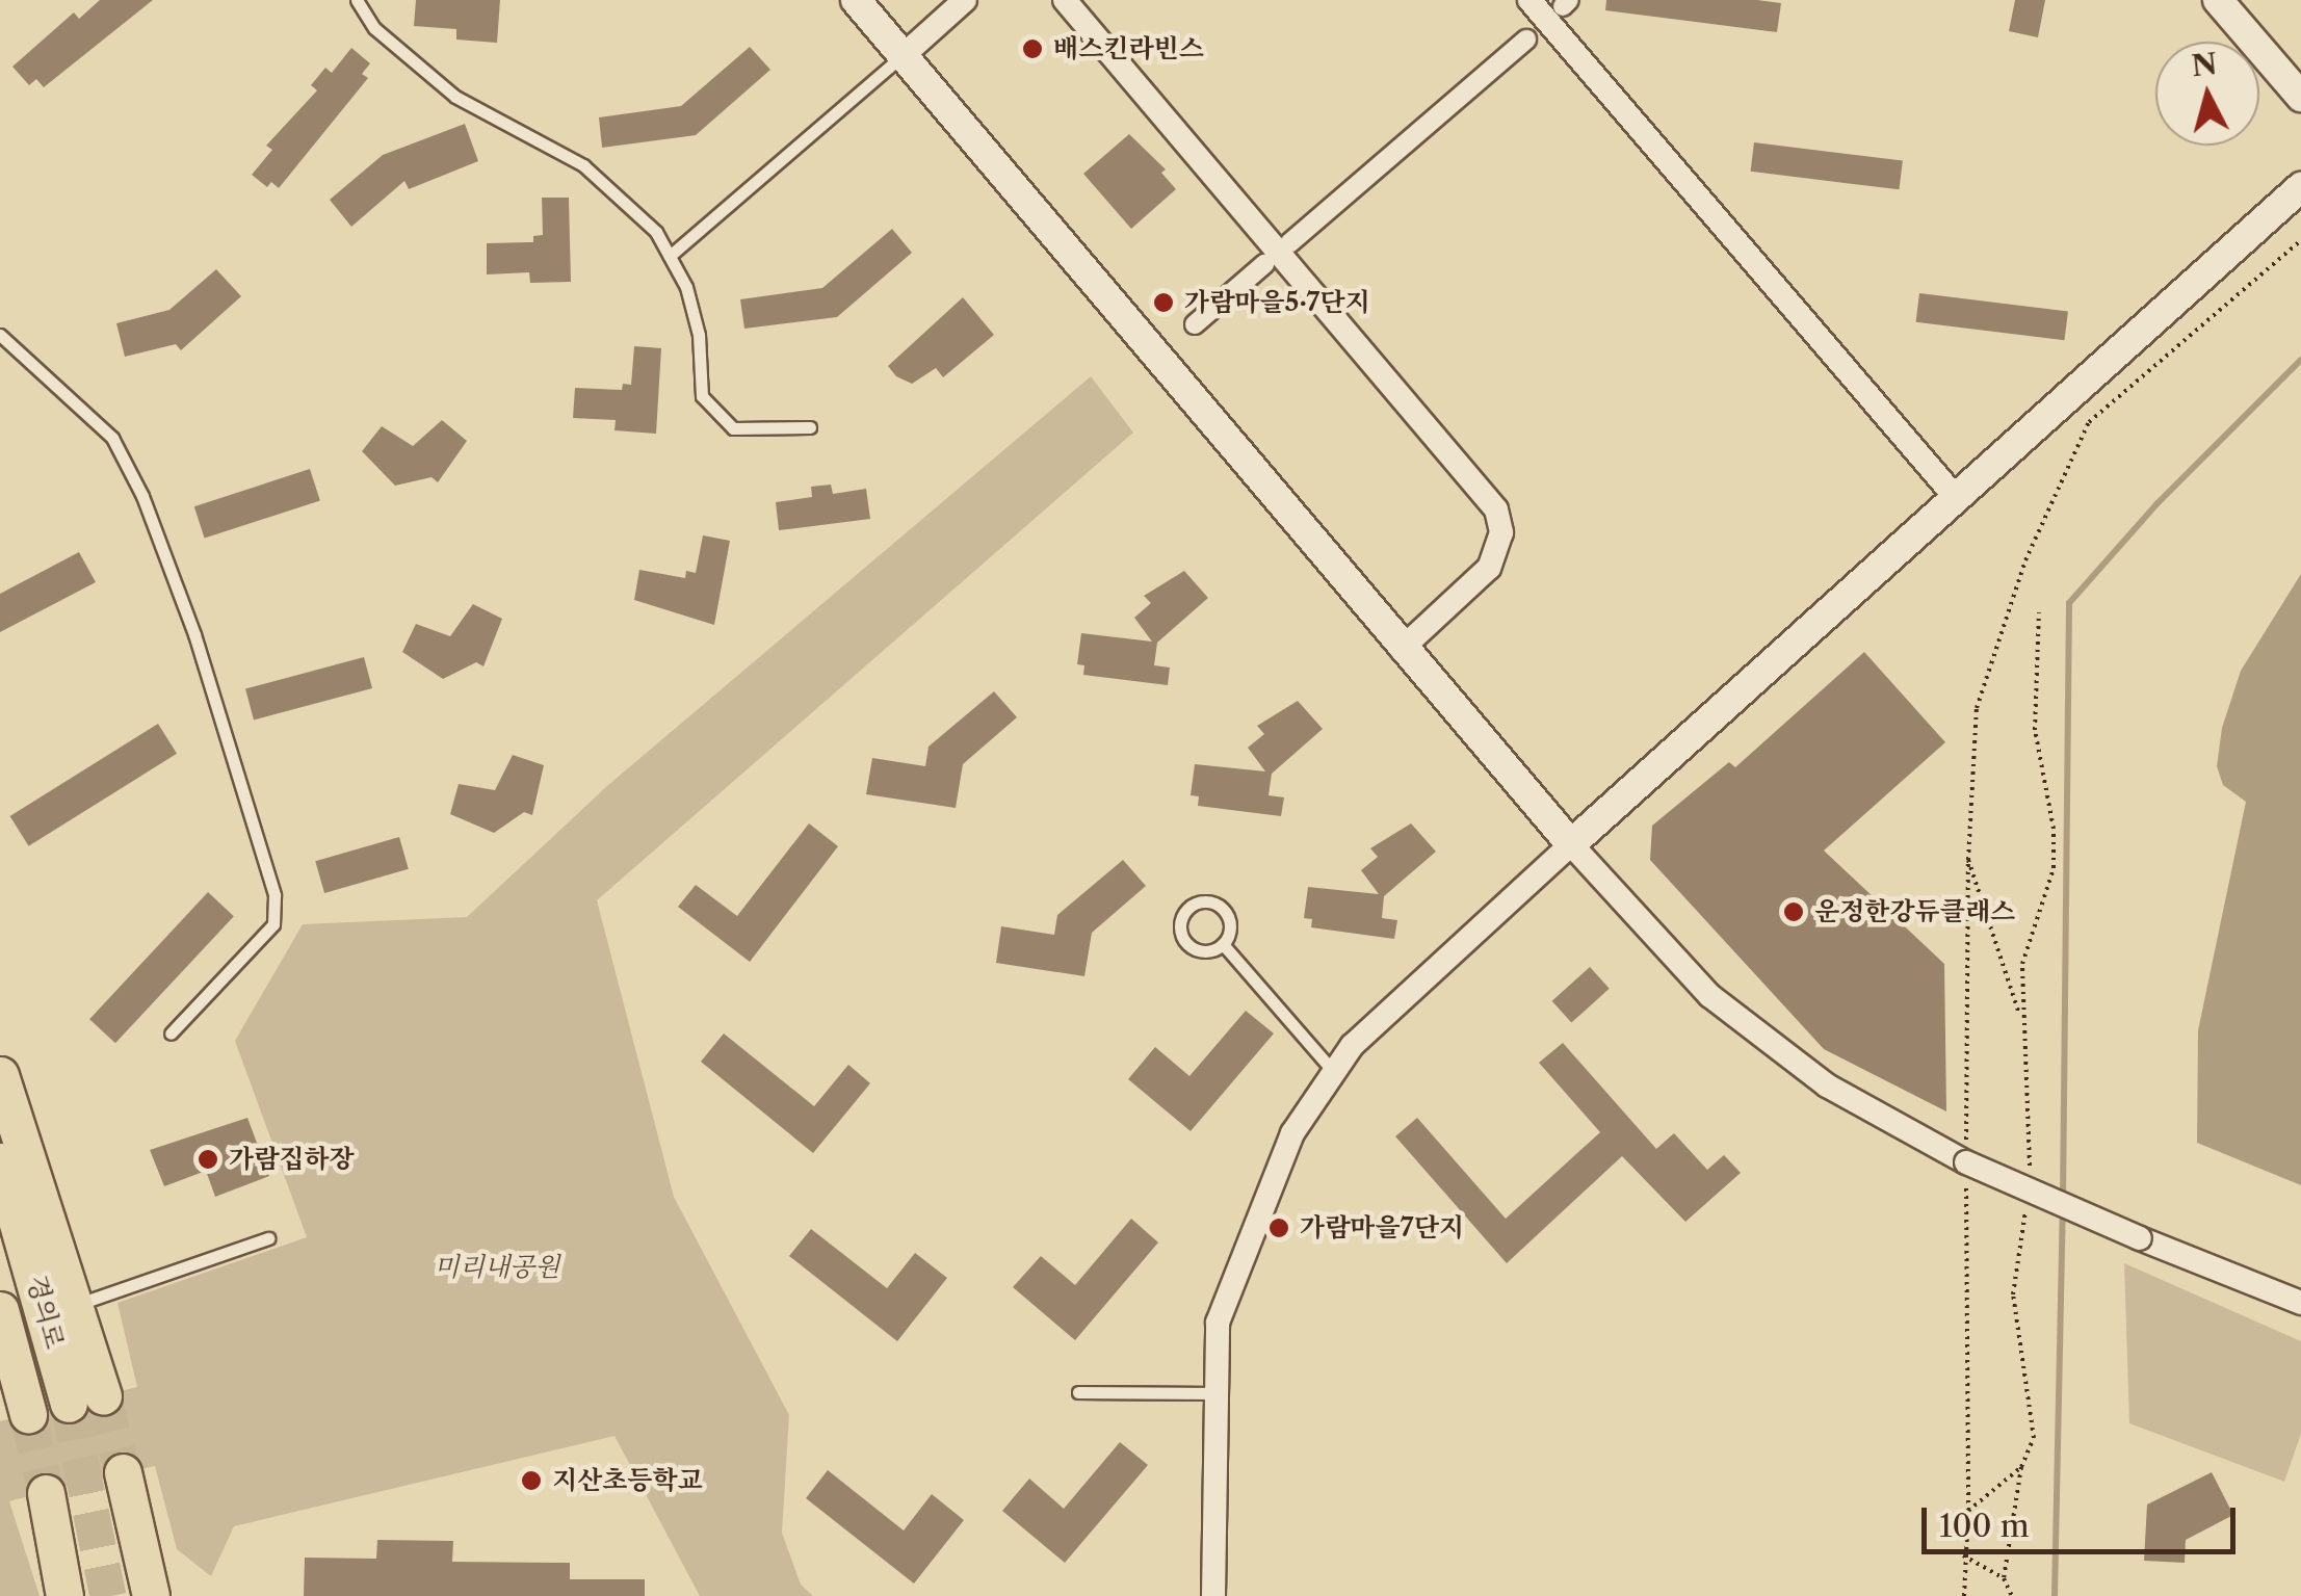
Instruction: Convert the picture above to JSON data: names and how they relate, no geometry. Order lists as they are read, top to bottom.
{
  "streets": {
    "main road": ["경의로"]
  },
  "parks": ["미리내공원"],
  "places": [
    "배스킨라빈스",
    "가람마을5·7단지",
    "운정한강듀클래스",
    "가람집하장",
    "가람마을7단지",
    "지산초등학교"
  ],
  "scale_bar": "100 m",
  "north": "top"
}
